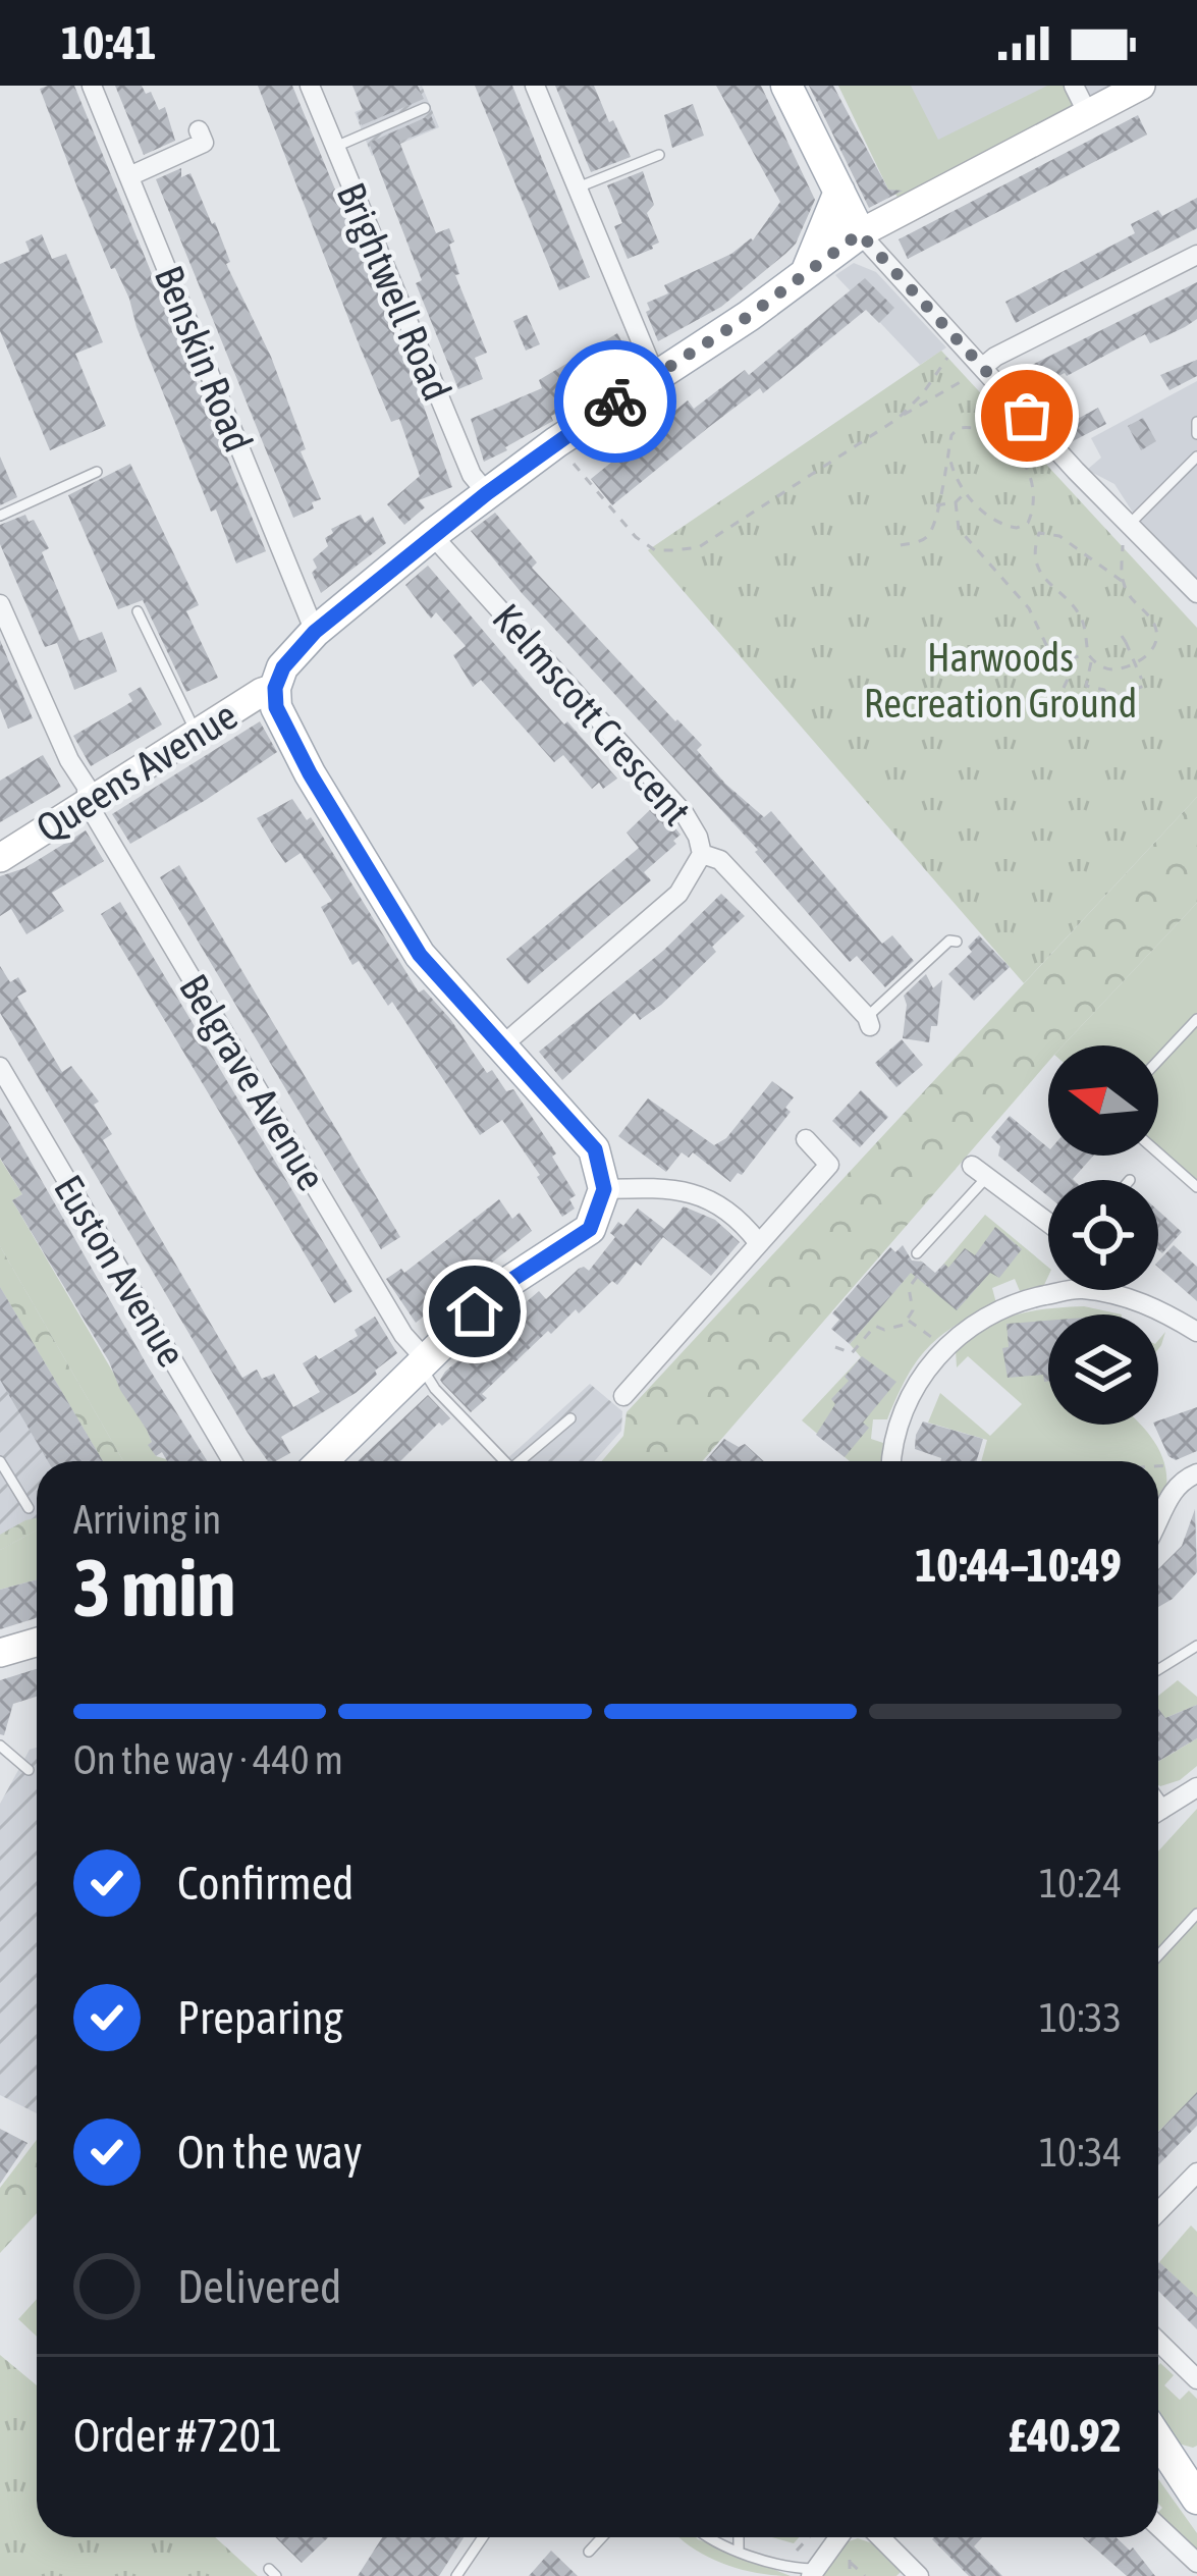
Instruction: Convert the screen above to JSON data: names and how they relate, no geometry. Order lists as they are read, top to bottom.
{
  "streets": {
    "street": [
      "Brightwell Road",
      "Benskin Road",
      "Kelmscott Crescent",
      "Queens Avenue",
      "Belgrave Avenue",
      "Euston Avenue"
    ]
  },
  "crossings": [
    ["Queens Avenue", "Belgrave Avenue"]
  ],
  "parks": ["Harwoods Recreation Ground"],
  "north": "left",
  "page": {
    "status": "10:41",
    "heading": ["3 min", "Arriving in", "10:44–10:49"],
    "panel": ["Order #7201", "£40.92"],
    "bar": "On the way · 440 m",
    "list": [
      ["Confirmed", "10:24"],
      ["Preparing", "10:33"],
      ["On the way", "10:34"],
      "Delivered"
    ]
  }
}
